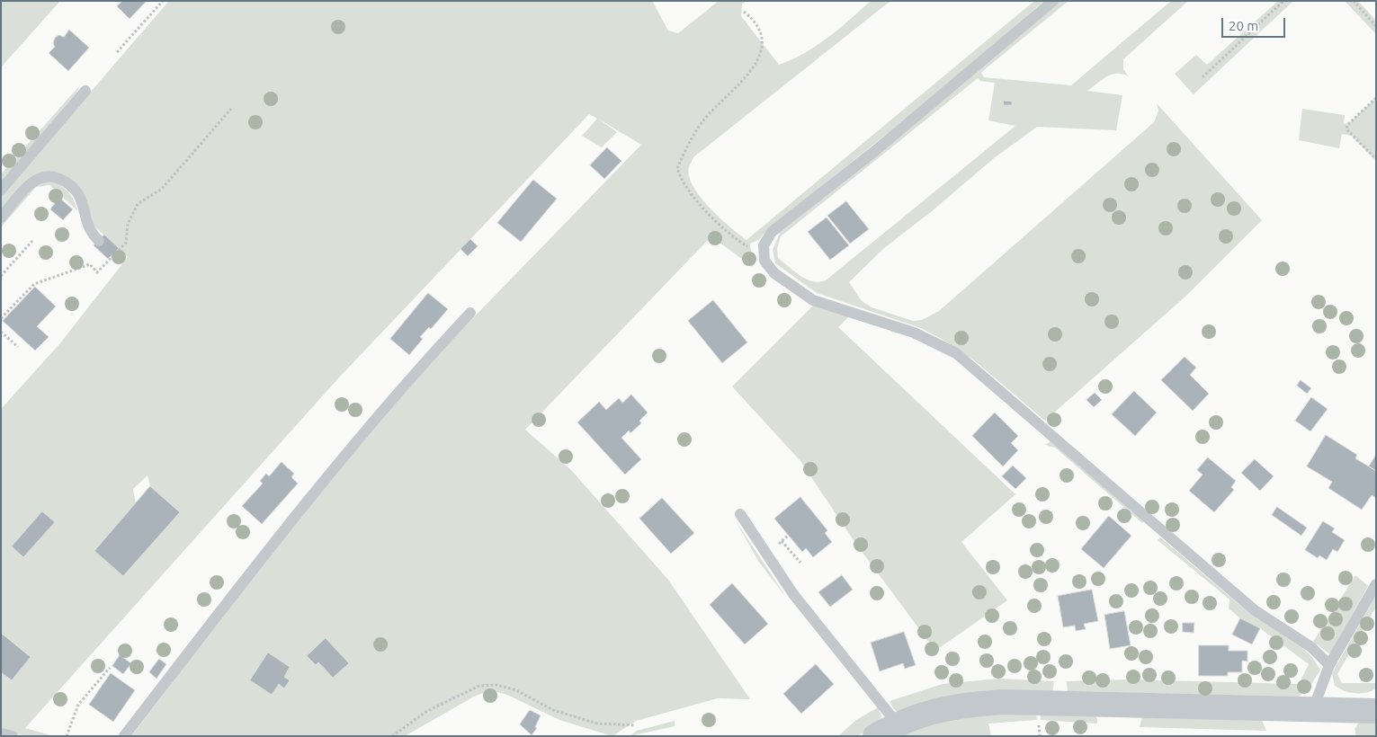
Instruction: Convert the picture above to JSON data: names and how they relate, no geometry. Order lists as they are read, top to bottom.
{
  "scale_bar": "20 m"
}
